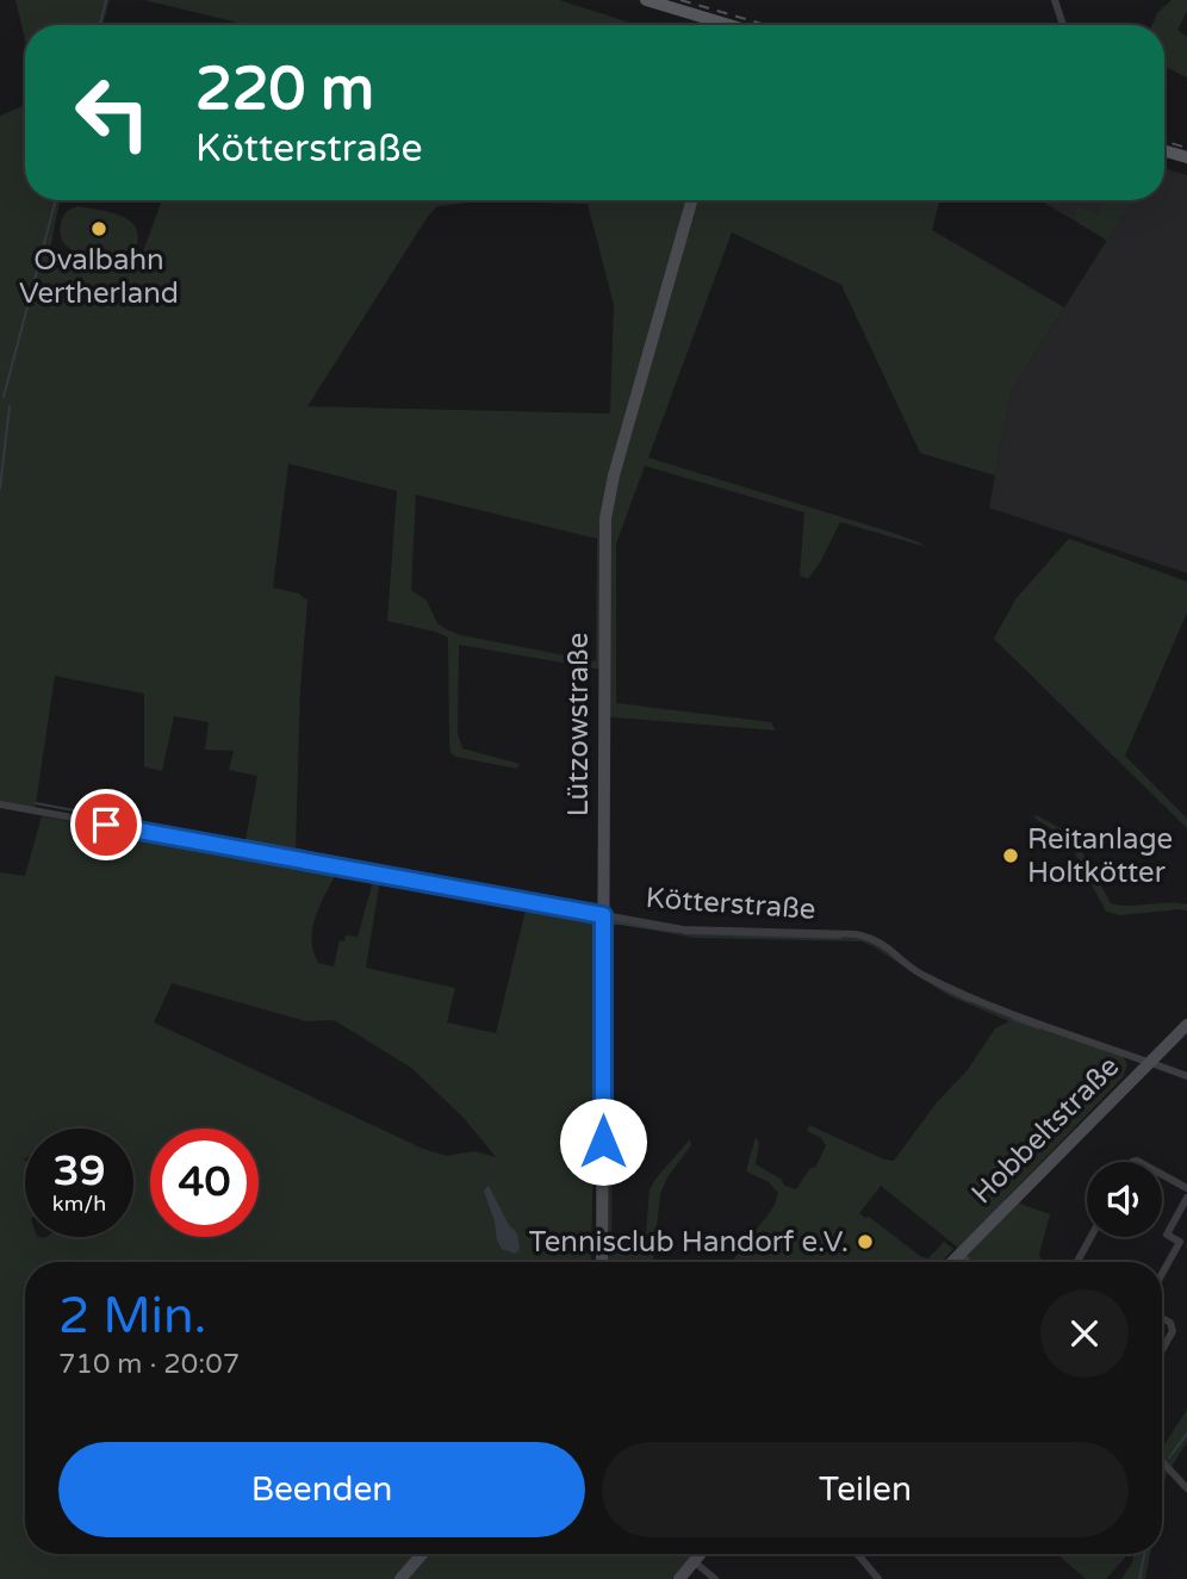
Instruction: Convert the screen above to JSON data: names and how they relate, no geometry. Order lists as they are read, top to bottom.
{
  "streets": {
    "street": ["Lützowstraße", "Kötterstraße", "Hobbeltstraße"]
  },
  "crossings": [
    ["Lützowstraße", "Kötterstraße"],
    ["Kötterstraße", "Hobbeltstraße"]
  ],
  "places": ["Ovalbahn Vertherland", "Reitanlage Holtkötter", "Tennisclub Handorf e.V."],
  "page": {
    "turn": ["220 m", "Kötterstraße"],
    "speed": "39 km/h",
    "limit": "40",
    "heading": ["2 Min.", "710 m · 20:07"],
    "buttons": ["Beenden", "Teilen"]
  }
}
